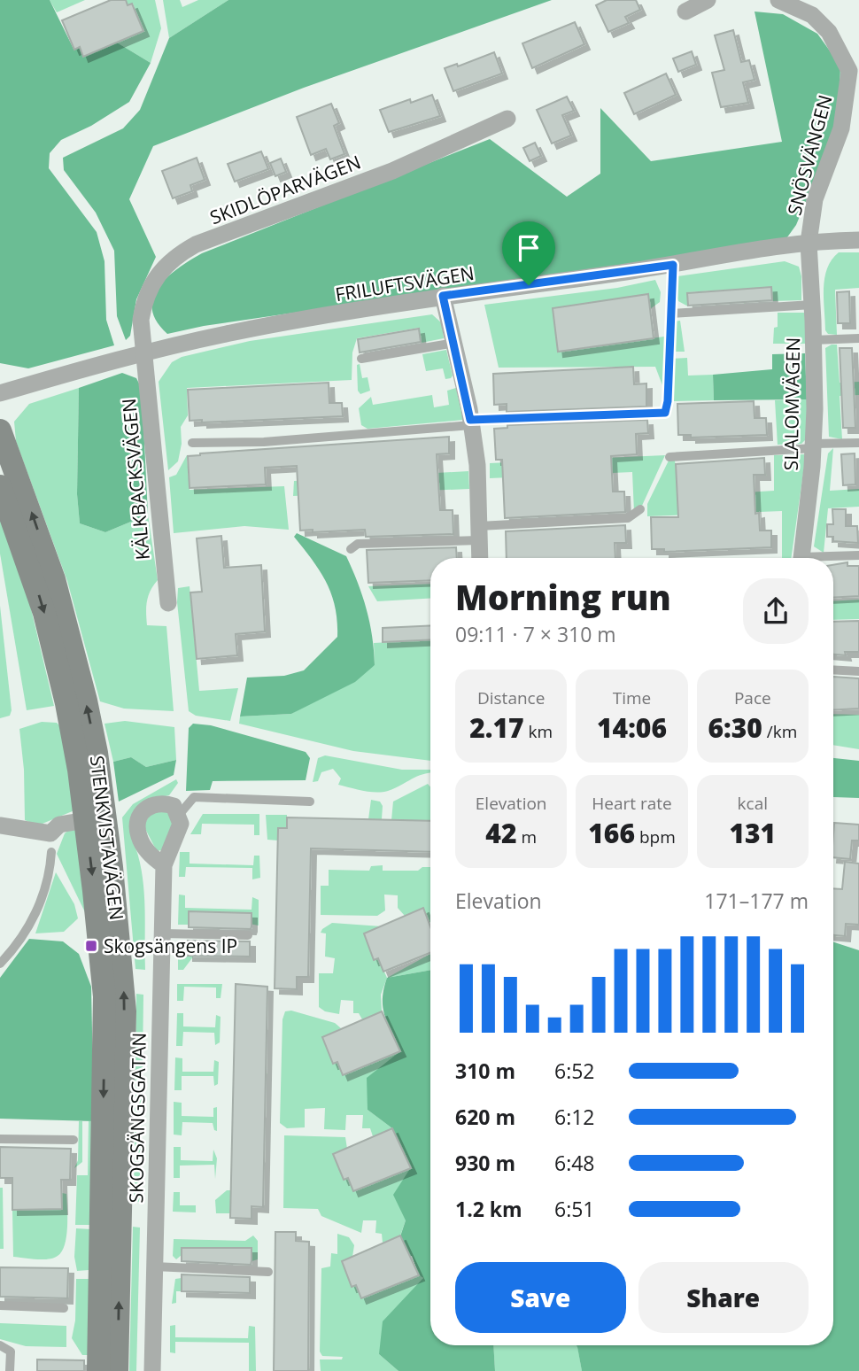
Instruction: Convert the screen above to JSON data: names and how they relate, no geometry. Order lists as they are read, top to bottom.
{
  "streets": {
    "main road": ["STENKVISTAVÄGEN"],
    "street": [
      "SNÖSVÄNGEN",
      "SKIDLÖPARVÄGEN",
      "FRILUFTSVÄGEN",
      "SLALOMVÄGEN",
      "KÄLKBACKSVÄGEN",
      "SKOGSÄNGSGATAN"
    ]
  },
  "crossings": [
    ["SNÖSVÄNGEN", "FRILUFTSVÄGEN"],
    ["SNÖSVÄNGEN", "SLALOMVÄGEN"],
    ["SKIDLÖPARVÄGEN", "FRILUFTSVÄGEN"],
    ["SKIDLÖPARVÄGEN", "KÄLKBACKSVÄGEN"],
    ["FRILUFTSVÄGEN", "SLALOMVÄGEN"],
    ["FRILUFTSVÄGEN", "KÄLKBACKSVÄGEN"]
  ],
  "places": {
    "transit": ["Skogsängens IP"]
  },
  "page": {
    "heading": ["Morning run", "09:11 · 7 × 310 m"],
    "stats": [
      ["Distance", "2.17 km"],
      ["Time", "14:06"],
      ["Pace", "6:30 /km"],
      ["Elevation", "42 m"],
      ["Heart rate", "166 bpm"],
      ["kcal", "131"]
    ],
    "chart": ["Elevation", "171–177 m"],
    "list": [
      {
        "name": "310 m",
        "note": "6:52"
      },
      {
        "name": "620 m",
        "note": "6:12"
      },
      {
        "name": "930 m",
        "note": "6:48"
      },
      {
        "name": "1.2 km",
        "note": "6:51"
      }
    ],
    "buttons": ["Save", "Share"]
  }
}
